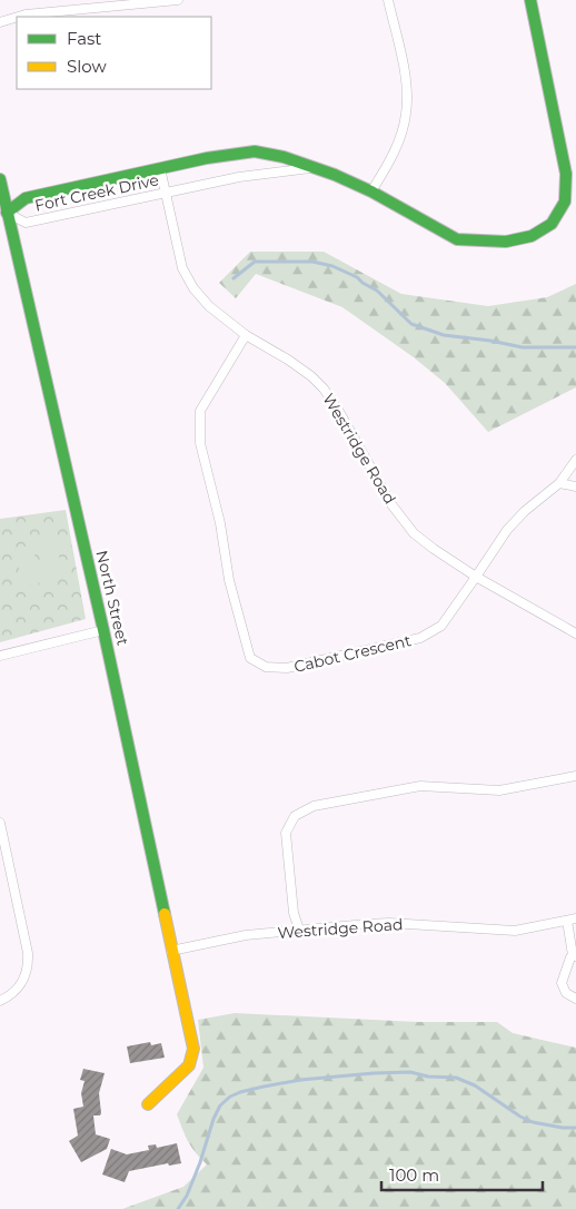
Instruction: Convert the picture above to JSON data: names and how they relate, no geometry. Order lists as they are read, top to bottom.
{
  "streets": {
    "street": [
      "Fort Creek Drive",
      "Westridge Road",
      "North Street",
      "Cabot Crescent"
    ]
  },
  "crossings": [
    ["Fort Creek Drive", "Westridge Road"],
    ["Fort Creek Drive", "North Street"],
    ["Westridge Road", "North Street"],
    ["Westridge Road", "Cabot Crescent"]
  ],
  "legend": ["Fast", "Slow"],
  "scale_bar": "100 m"
}
